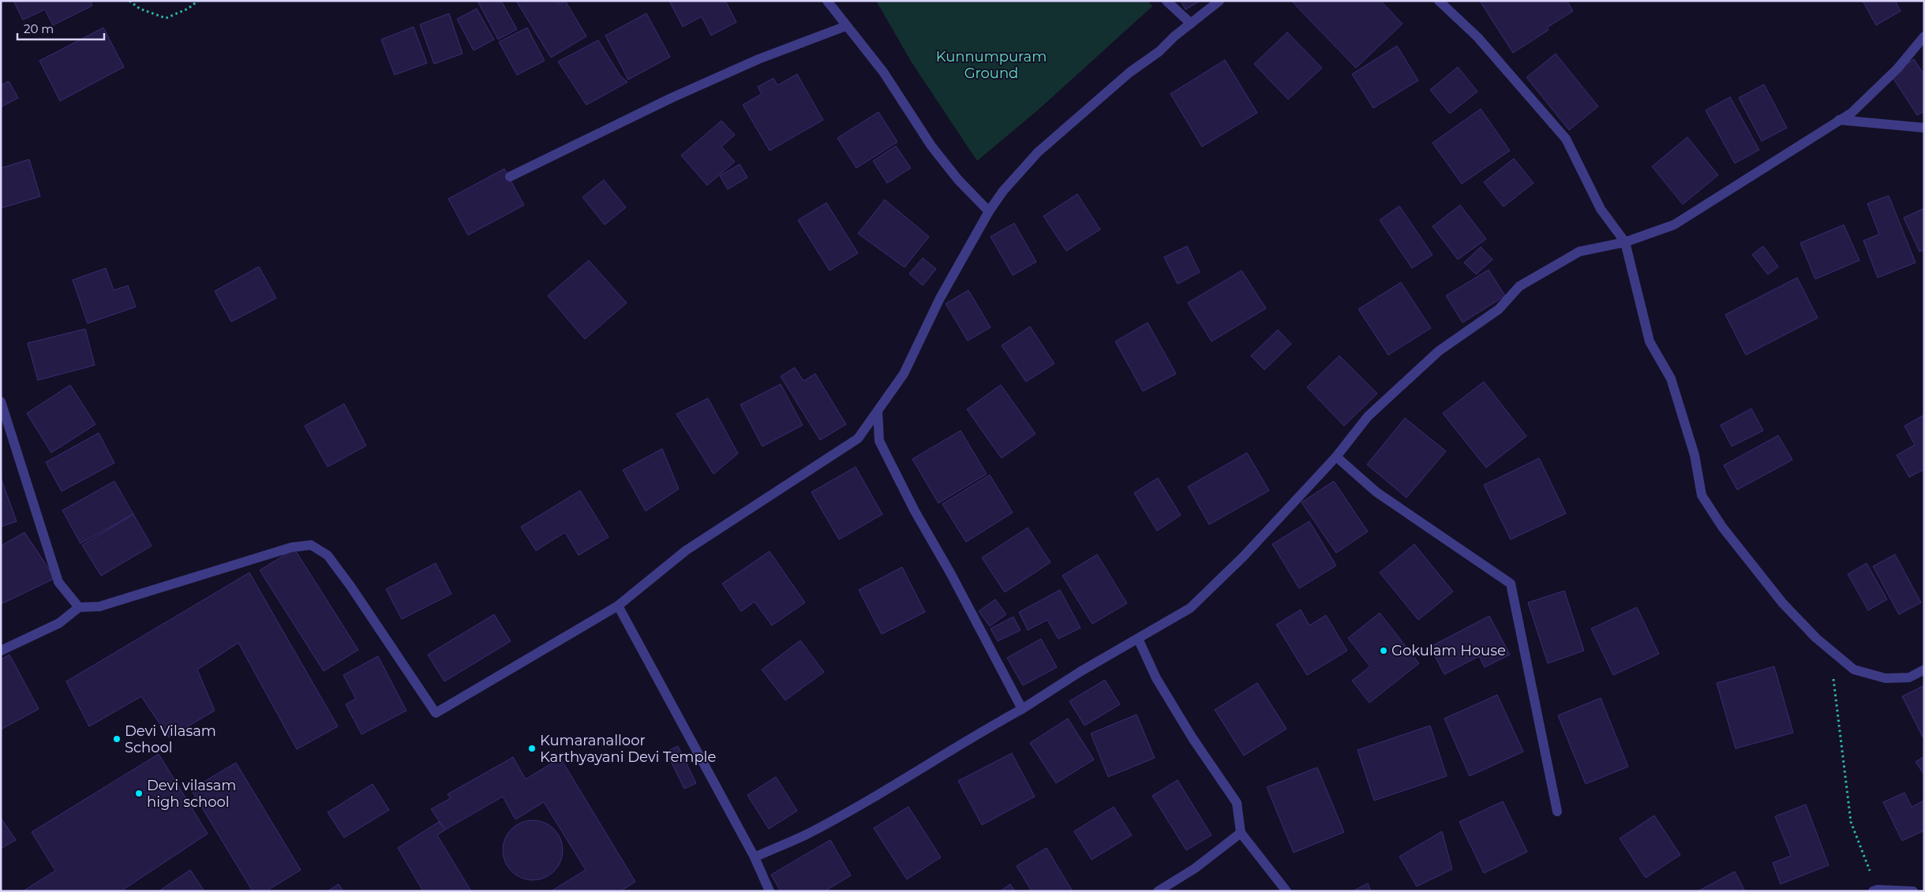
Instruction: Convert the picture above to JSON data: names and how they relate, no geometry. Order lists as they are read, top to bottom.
{
  "parks": ["Kunnumpuram Ground"],
  "places": [
    "Gokulam House",
    "Devi Vilasam School",
    "Kumaranalloor Karthyayani Devi Temple",
    "Devi vilasam high school"
  ],
  "scale_bar": "20 m"
}
